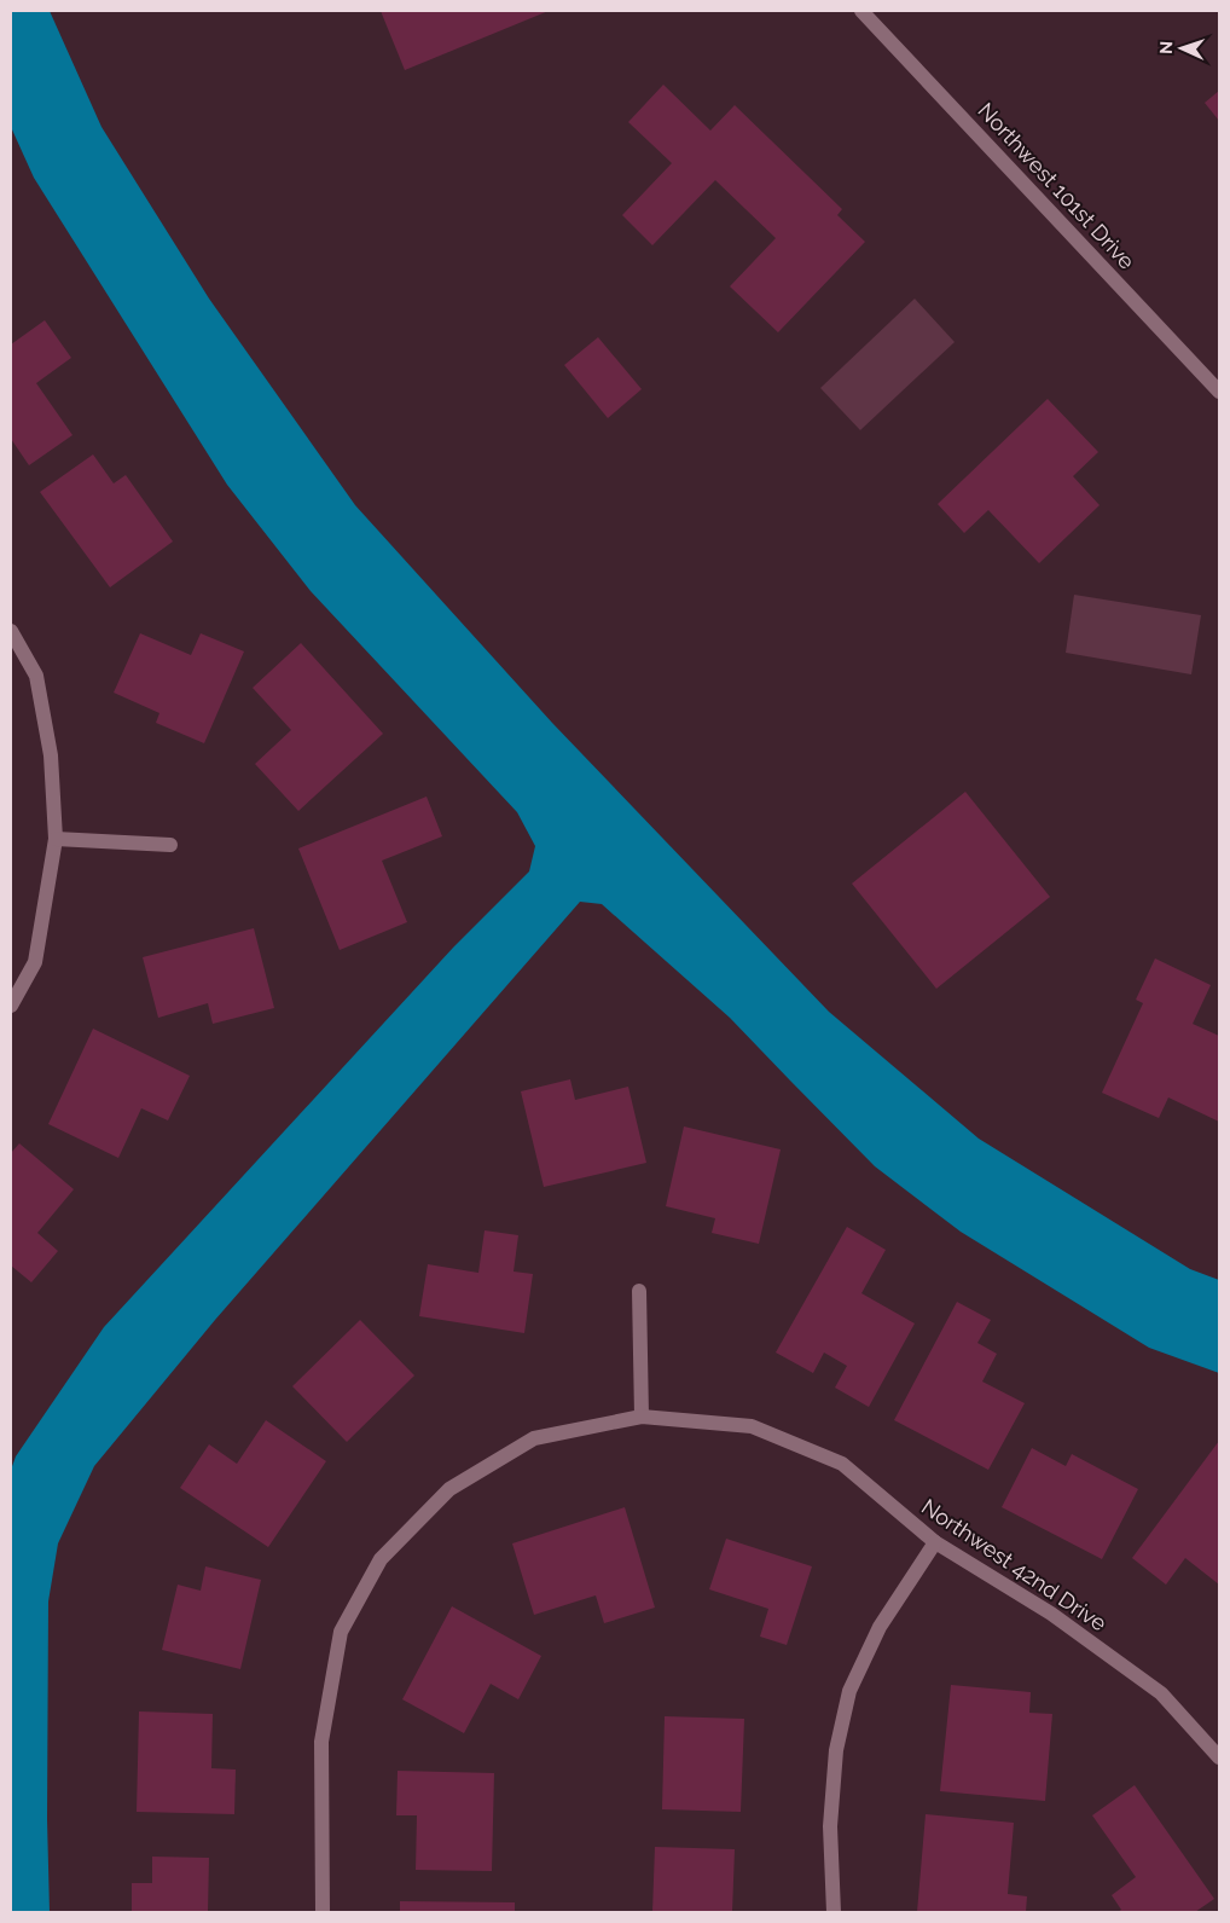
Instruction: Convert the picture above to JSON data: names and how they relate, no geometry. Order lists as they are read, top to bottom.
{
  "streets": {
    "street": ["Northwest 101st Drive", "Northwest 42nd Drive"]
  },
  "north": "left"
}
